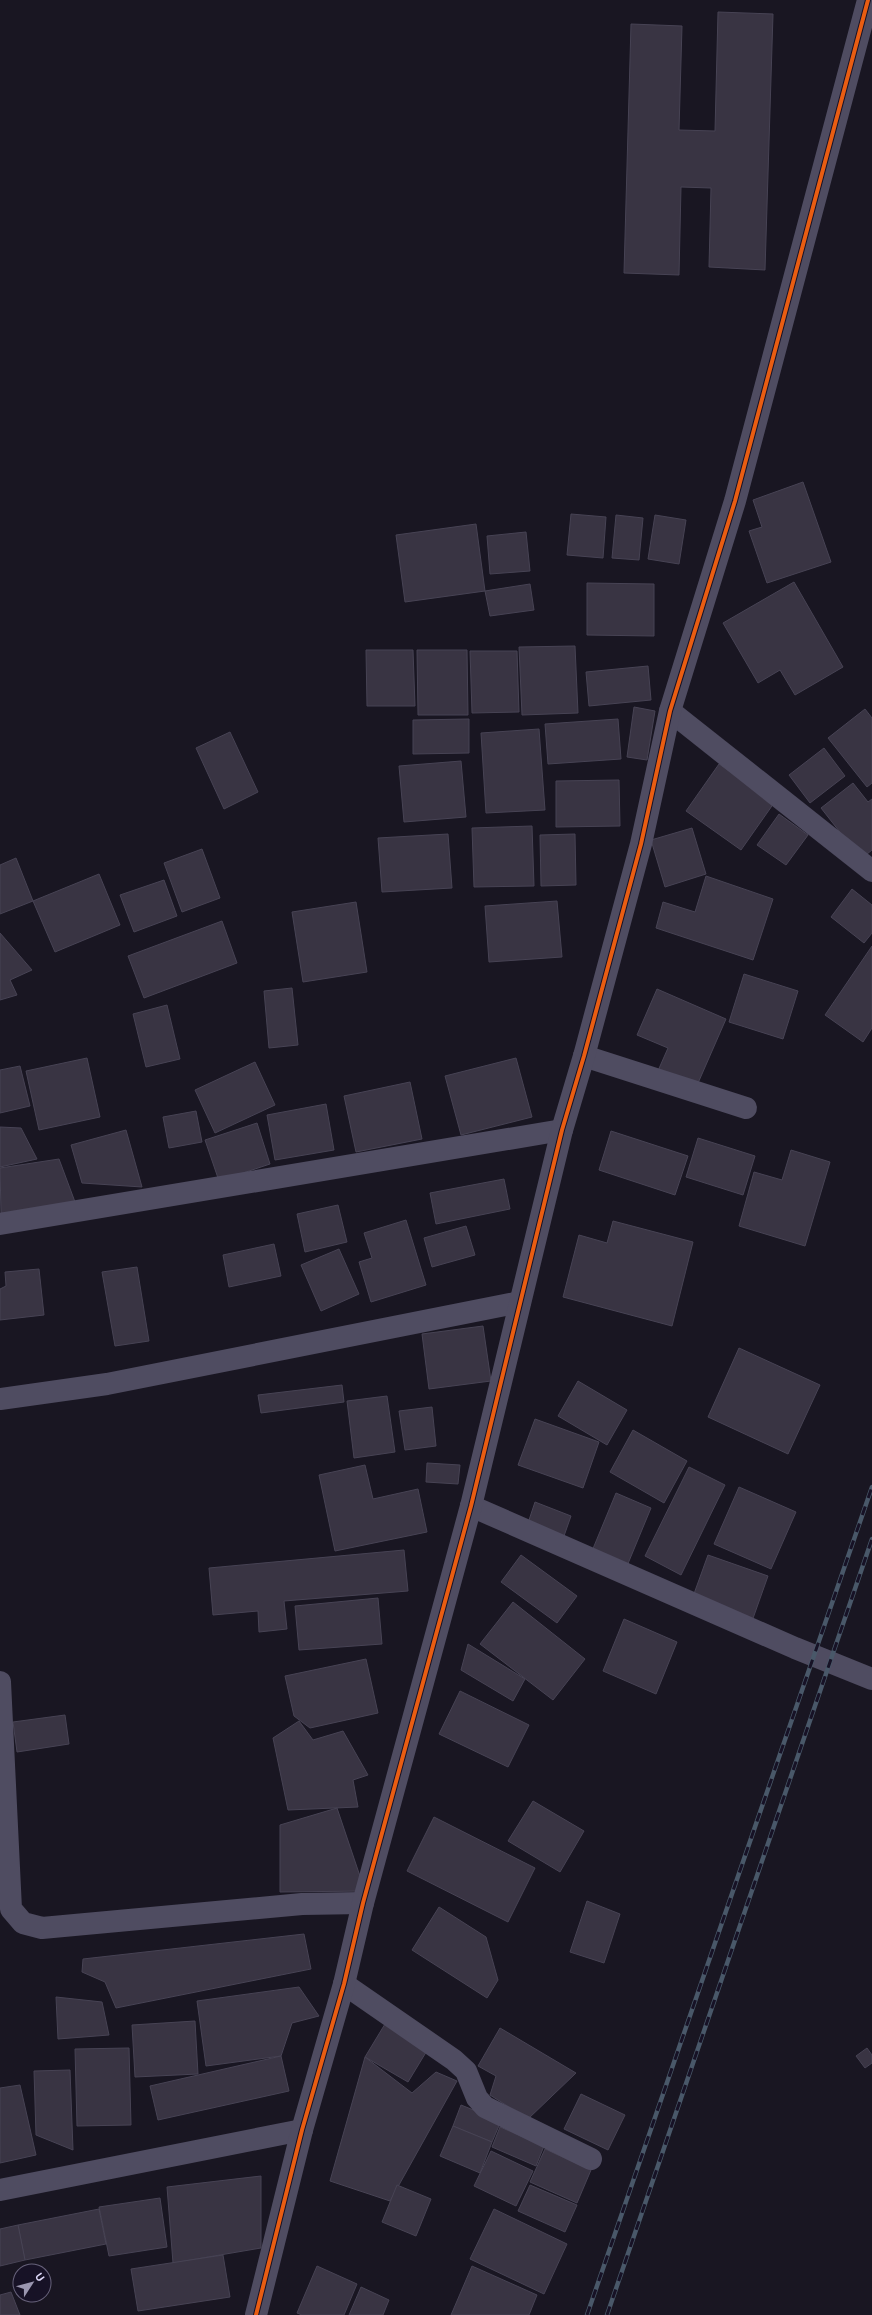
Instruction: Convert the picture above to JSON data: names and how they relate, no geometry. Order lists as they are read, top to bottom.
{
  "north": "top right"
}
